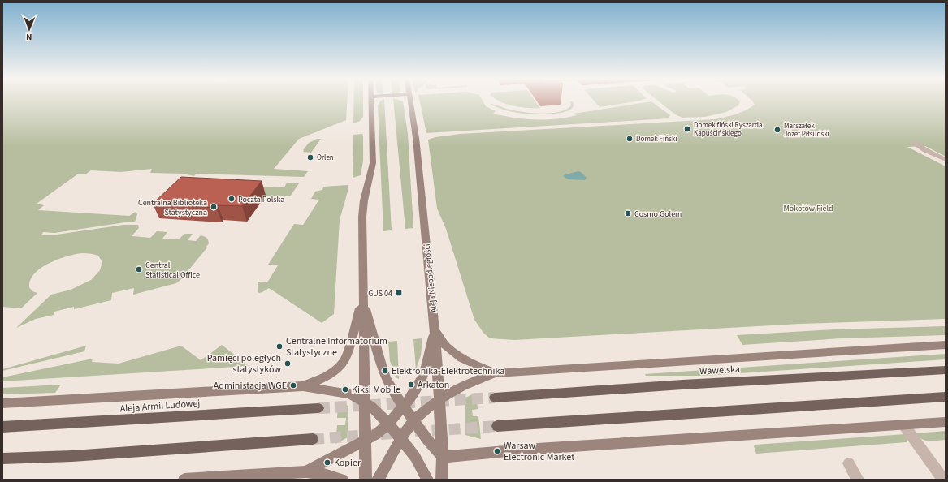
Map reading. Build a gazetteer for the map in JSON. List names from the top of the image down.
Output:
{
  "streets": {
    "main road": ["Aleja Niepodległości", "Wawelska", "Aleja Armii Ludowej"]
  },
  "parks": ["Mokotów Field"],
  "places": {
    "other": [
      "Domek fiński Ryszarda Kapuścińskiego",
      "Marszałek Józef Piłsudski",
      "Domek Fiński",
      "Orlen",
      "Poczta Polska",
      "Centralna Biblioteka Statystyczna",
      "Cosmo Golem",
      "Central Statistical Office",
      "Centralne Informatorium Statystyczne",
      "Pamięci poległych statystyków",
      "Elektronika-Elektrotechnika",
      "Arkaton",
      "Administacja WGE",
      "Kiksi Mobile",
      "Warsaw Electronic Market",
      "Kopier"
    ],
    "transit": ["GUS 04"]
  },
  "north": "bottom"
}
